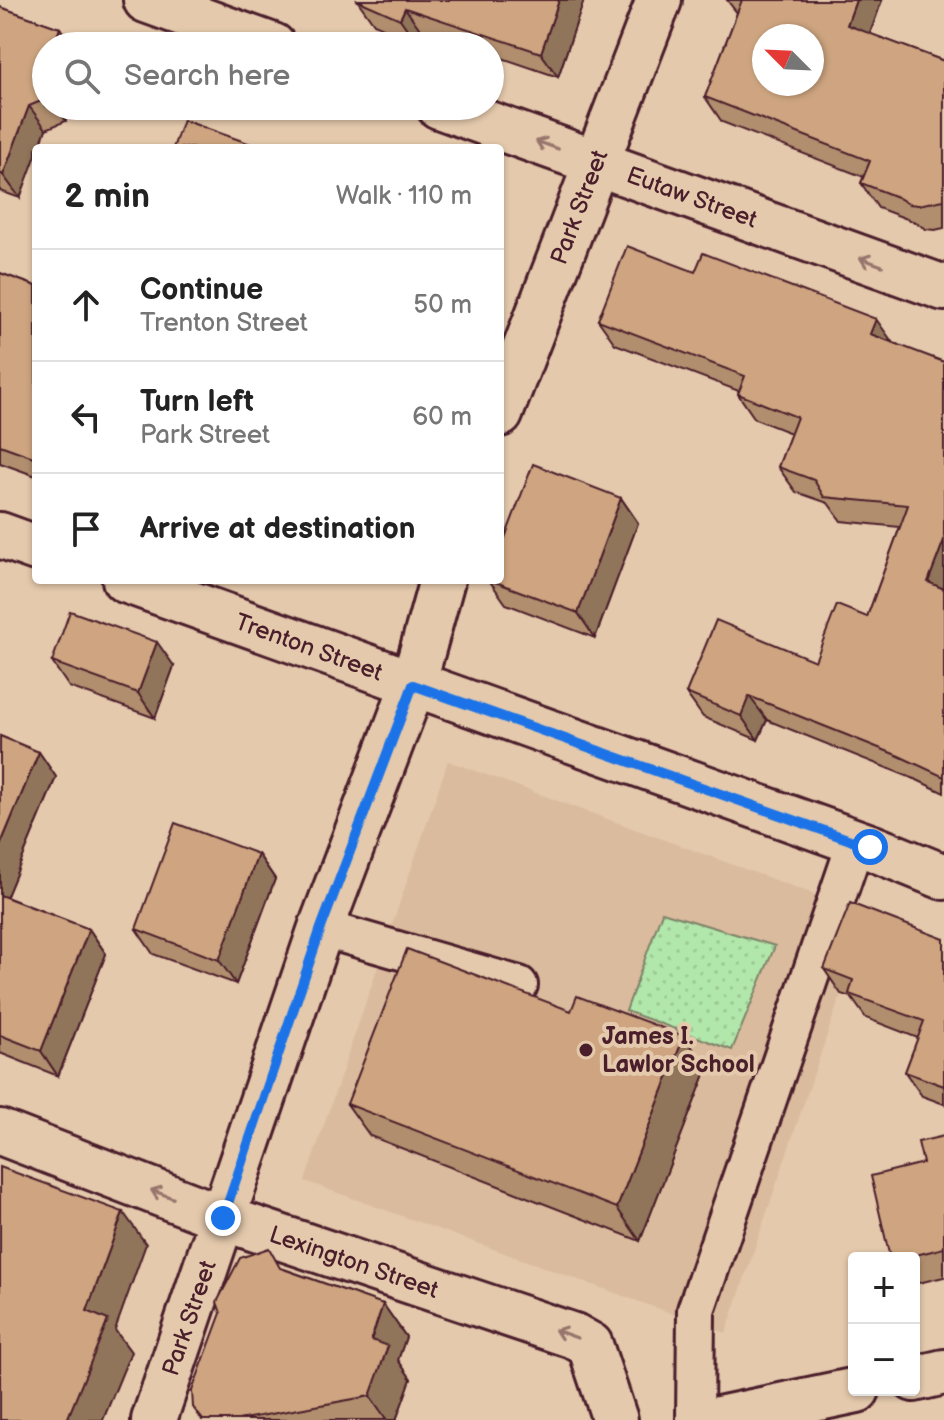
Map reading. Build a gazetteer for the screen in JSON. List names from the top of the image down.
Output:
{
  "streets": {
    "street": [
      "Eutaw Street",
      "Park Street",
      "Trenton Street",
      "Lexington Street"
    ]
  },
  "crossings": [
    ["Eutaw Street", "Park Street"],
    ["Park Street", "Trenton Street"],
    ["Park Street", "Lexington Street"]
  ],
  "one_way": ["Eutaw Street", "Lexington Street"],
  "places": ["James I. Lawlor School"],
  "north": "top left",
  "page": {
    "search": "Search here",
    "heading": ["2 min", "Walk · 110 m"],
    "list": [
      ["Continue", "Trenton Street", "50 m"],
      ["Turn left", "Park Street", "60 m"],
      "Arrive at destination"
    ],
    "map_buttons": ["+", "−"]
  }
}
